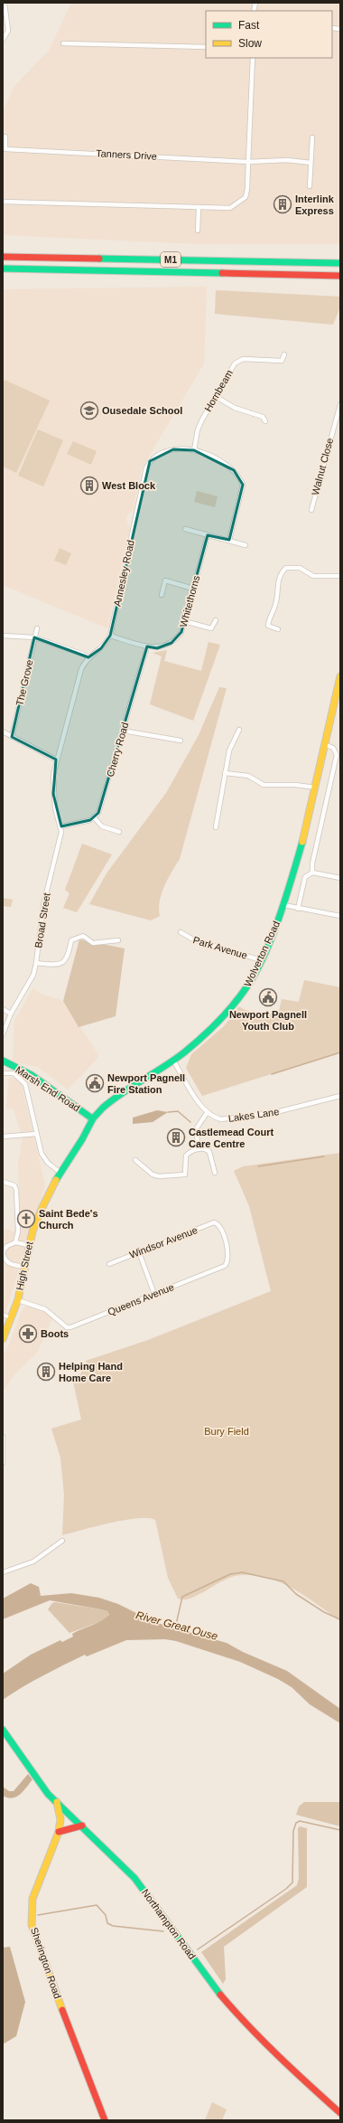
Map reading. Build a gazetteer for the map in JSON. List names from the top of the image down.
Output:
{
  "streets": {
    "main road": [
      "M1",
      "Wolverton Road",
      "Marsh End Road",
      "High Street",
      "Northampton Road",
      "Sherington Road"
    ],
    "street": [
      "Tanners Drive",
      "Hornbeam",
      "Walnut Close",
      "Annesley Road",
      "Whitethorns",
      "The Grove",
      "Cherry Road",
      "Broad Street",
      "Park Avenue",
      "Lakes Lane",
      "Windsor Avenue",
      "Queens Avenue"
    ]
  },
  "crossings": [
    ["Hornbeam", "Annesley Road"],
    ["Annesley Road", "Whitethorns"],
    ["Annesley Road", "Broad Street"],
    ["Whitethorns", "Cherry Road"],
    ["Park Avenue", "Wolverton Road"],
    ["Wolverton Road", "Marsh End Road"],
    ["Wolverton Road", "High Street"],
    ["Marsh End Road", "High Street"],
    ["Windsor Avenue", "Queens Avenue"],
    ["High Street", "Queens Avenue"],
    ["Northampton Road", "Sherington Road"]
  ],
  "water": ["River Great Ouse"],
  "parks": ["Bury Field"],
  "places": {
    "building": [
      "Interlink Express",
      "West Block",
      "Castlemead Court Care Centre",
      "Helping Hand Home Care"
    ],
    "school or university": ["Ousedale School"],
    "public building": ["Newport Pagnell Youth Club", "Newport Pagnell Fire Station"],
    "church": ["Saint Bede's Church"],
    "pharmacy": ["Boots"]
  },
  "legend": ["Fast", "Slow"]
}
